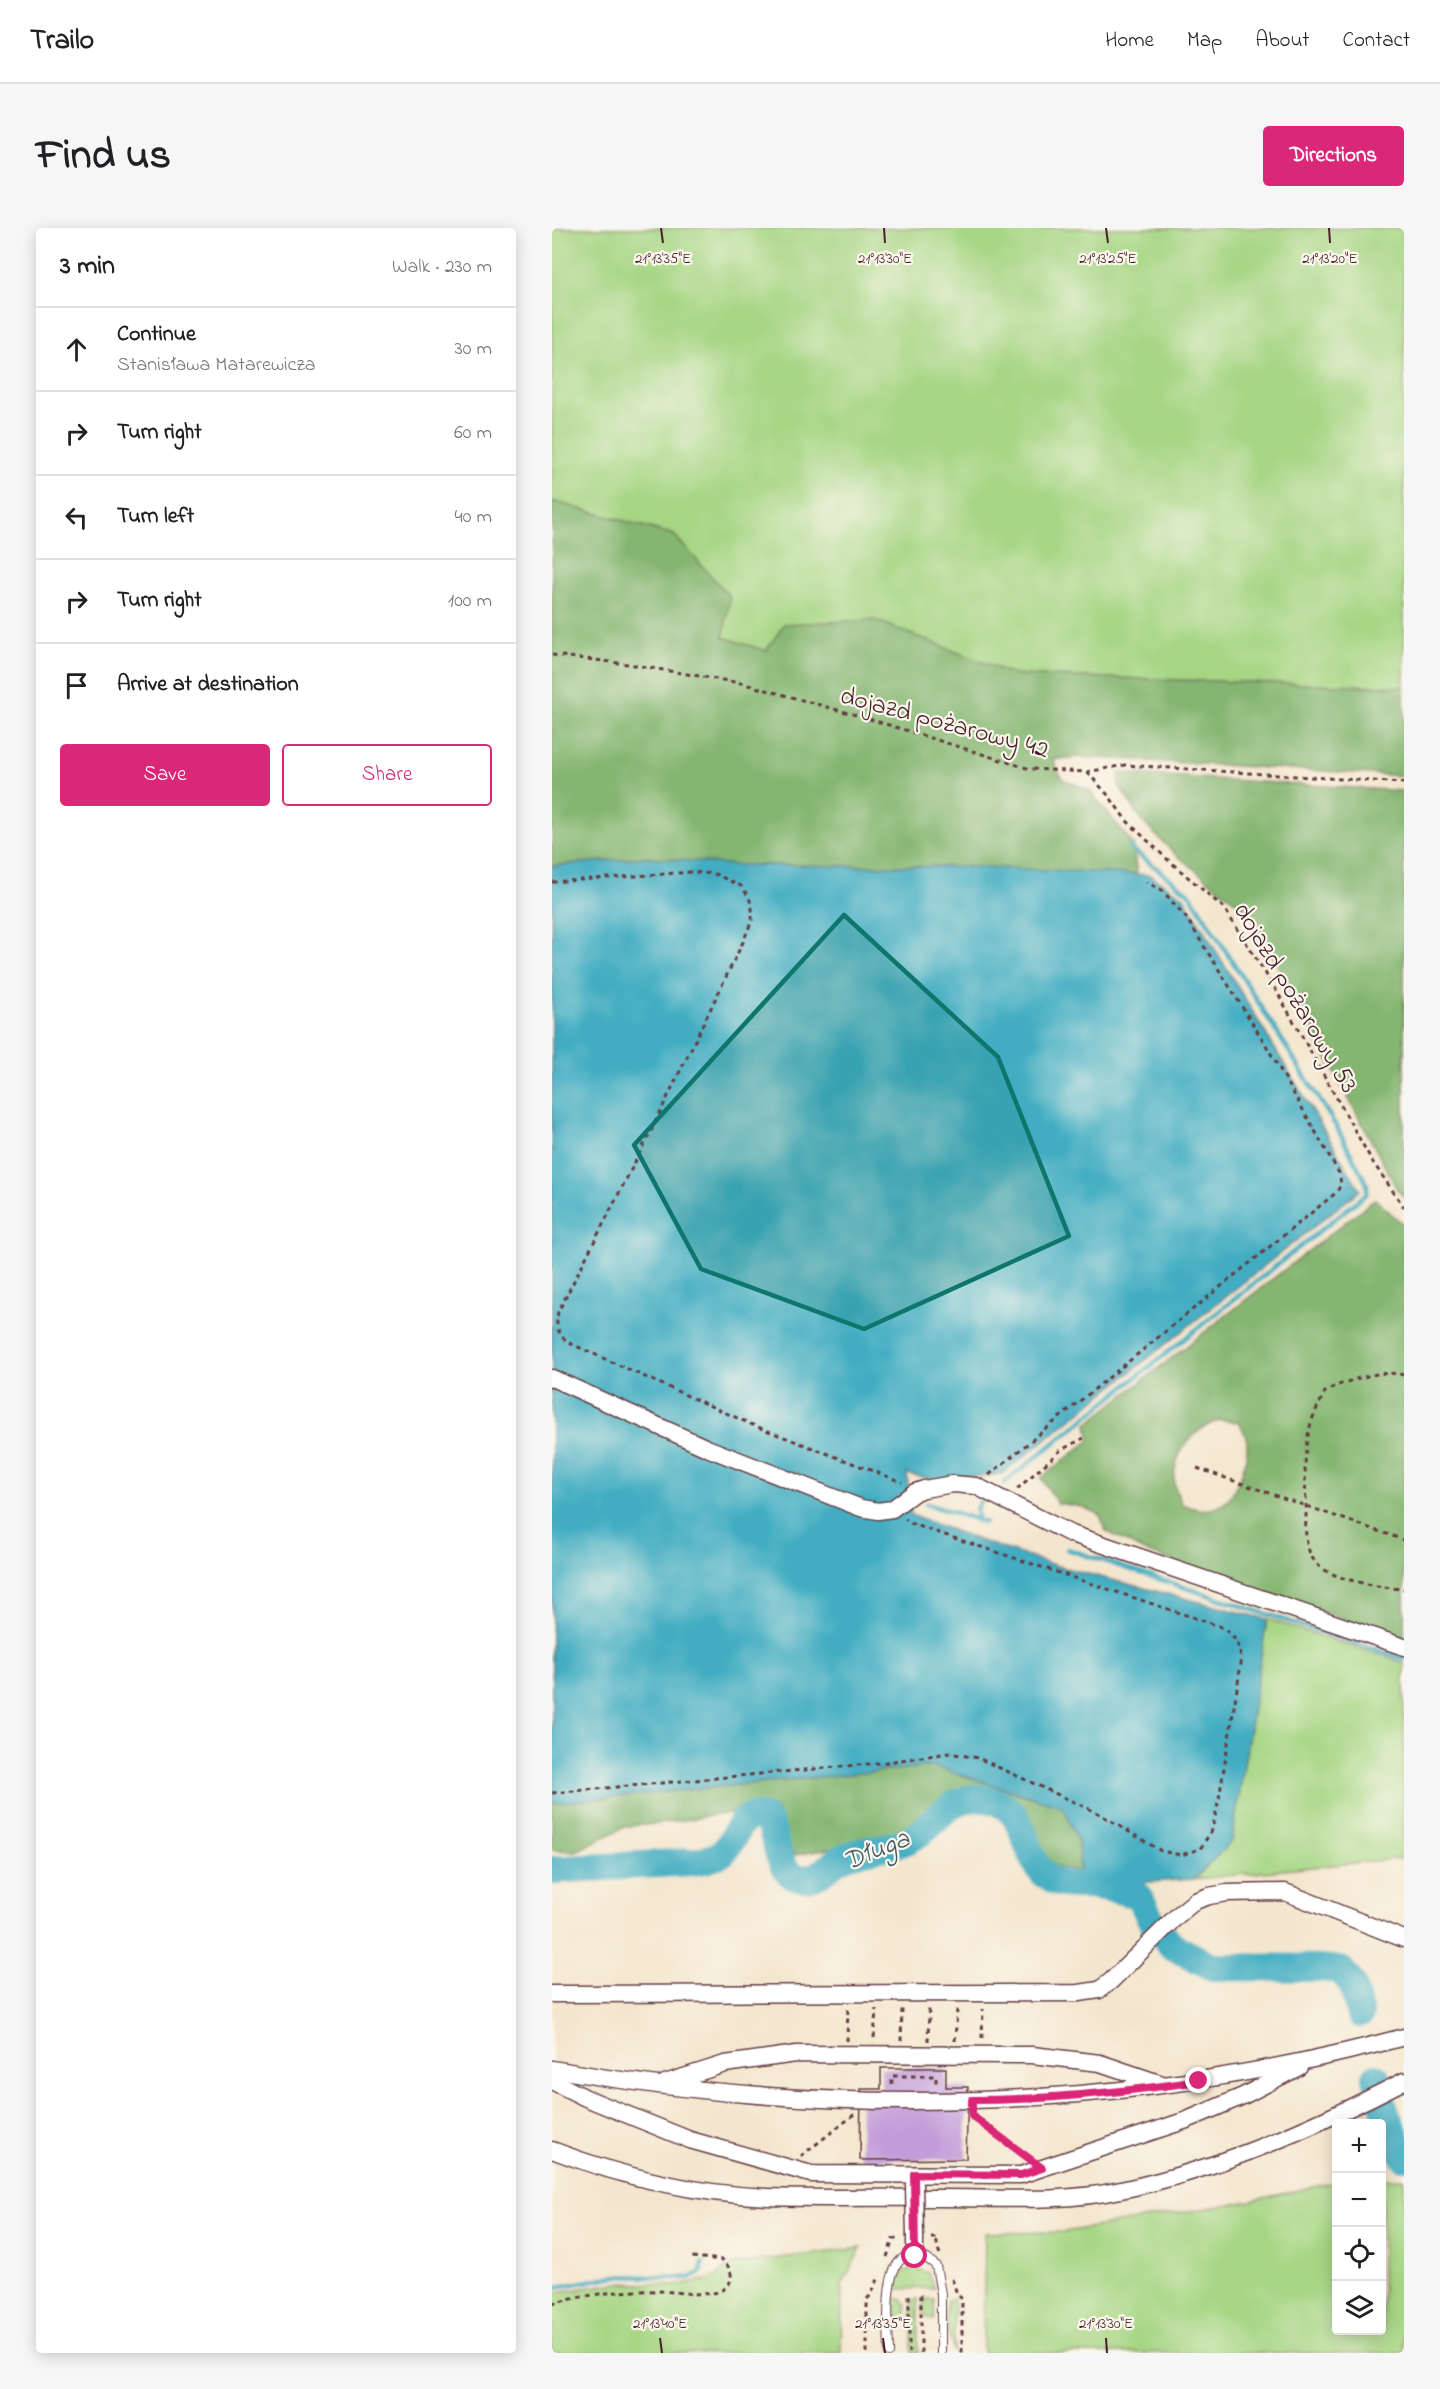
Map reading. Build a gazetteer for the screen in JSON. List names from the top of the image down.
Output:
{
  "streets": {
    "path": ["dojazd pożarowy 42", "dojazd pożarowy 53"]
  },
  "crossings": [
    ["dojazd pożarowy 42", "dojazd pożarowy 53"]
  ],
  "water": ["Długa"],
  "page": {
    "header": "Trailo",
    "nav": [
      "Home",
      "Map",
      "About",
      "Contact"
    ],
    "title": "Find us",
    "buttons": [
      "Directions",
      ["Save", "Share"]
    ],
    "heading": ["3 min", "Walk · 230 m"],
    "list": [
      ["Continue", "Stanisława Matarewicza", "30 m"],
      ["Turn right", "60 m"],
      ["Turn left", "40 m"],
      ["Turn right", "100 m"],
      "Arrive at destination"
    ],
    "map_buttons": ["+", "−"]
  },
  "coordinates": [
    "21°13'35\"E",
    "21°13'30\"E",
    "21°13'25\"E",
    "21°13'20\"E",
    "21°13'40\"E"
  ]
}
